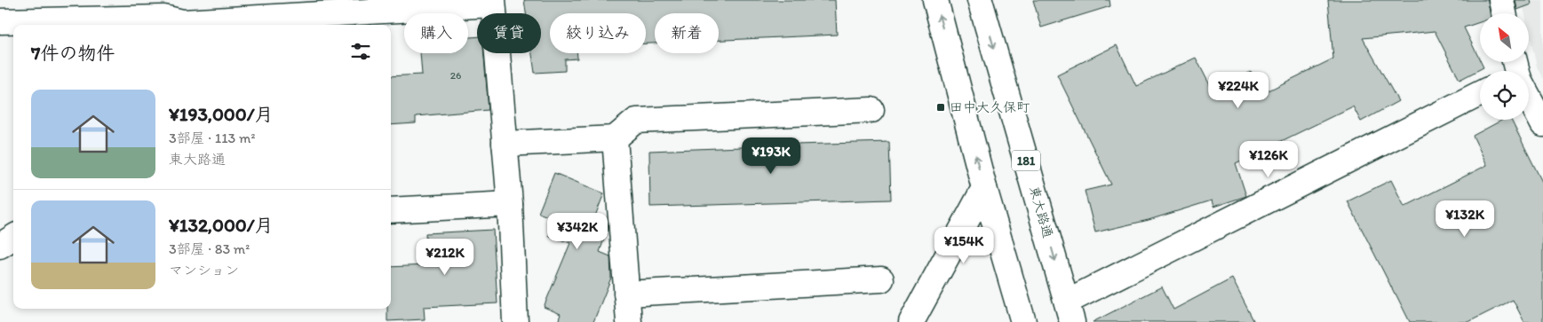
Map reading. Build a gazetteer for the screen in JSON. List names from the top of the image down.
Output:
{
  "streets": {
    "street": ["181", "東大路通"]
  },
  "places": {
    "transit": ["田中大久保町"]
  },
  "house_numbers": ["26"],
  "north": "top left",
  "page": {
    "chip": [
      "購入",
      "賃貸",
      "絞り込み",
      "新着"
    ],
    "heading": "7件の物件",
    "price": [
      "¥224K",
      "¥193K",
      "¥126K",
      "¥132K",
      "¥342K",
      "¥154K",
      "¥212K"
    ],
    "list": [
      {
        "name": "¥193,000/月",
        "note": "3部屋 · 113 m² · 東大路通"
      },
      {
        "name": "¥132,000/月",
        "note": "3部屋 · 83 m² · マンション"
      }
    ]
  }
}
